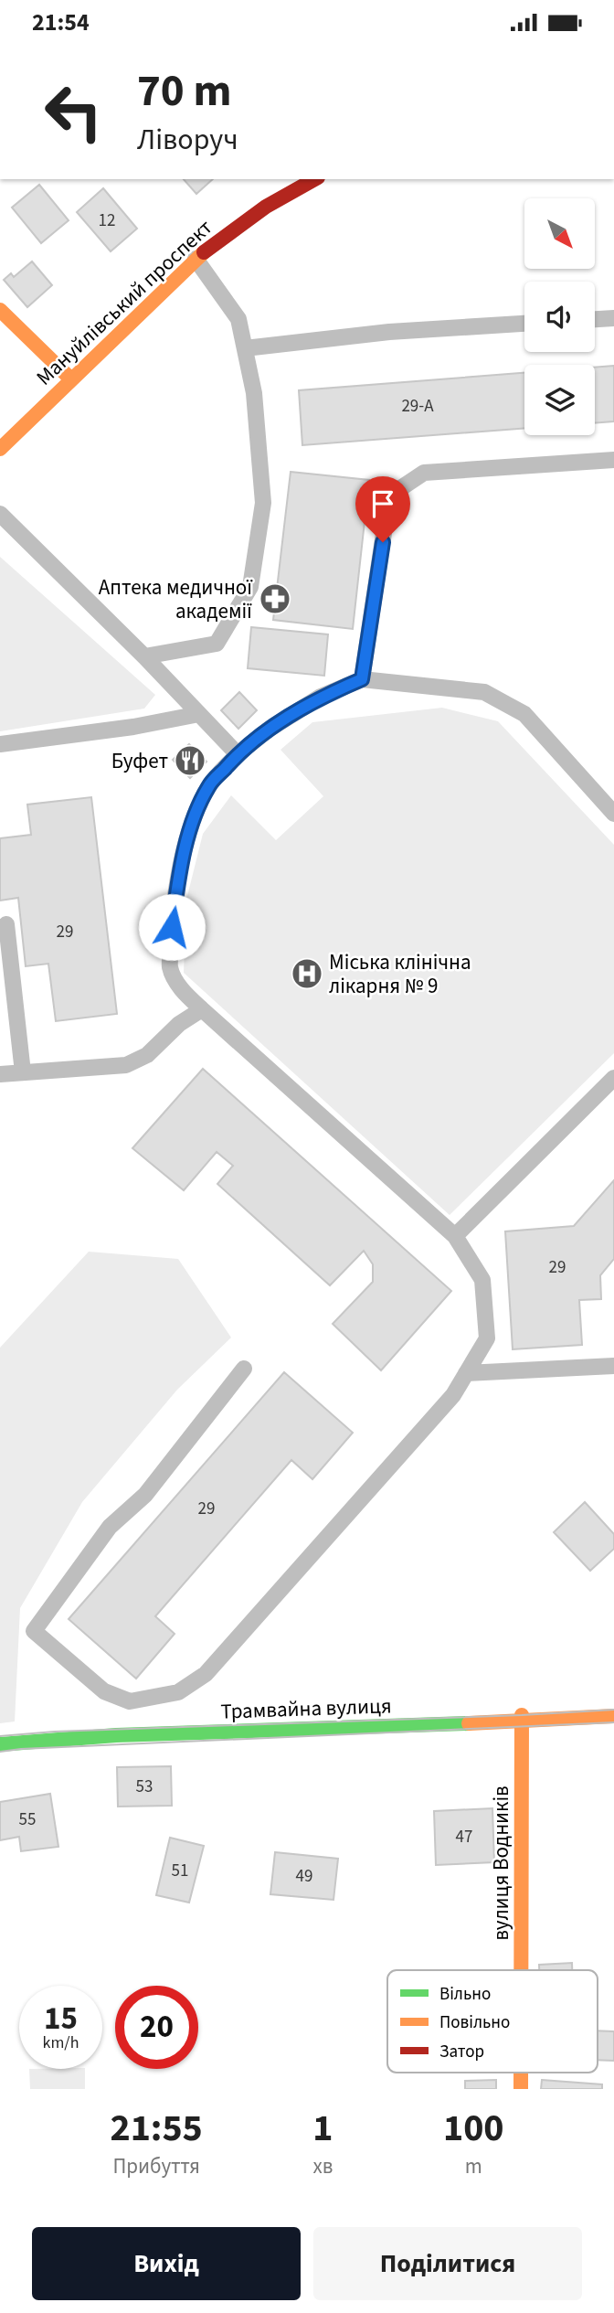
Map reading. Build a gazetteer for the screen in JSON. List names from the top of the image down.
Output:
{
  "streets": {
    "street": ["Мануйлівський проспект", "Трамвайна вулиця", "вулиця Водників"]
  },
  "crossings": [
    ["Трамвайна вулиця", "вулиця Водників"]
  ],
  "places": {
    "pharmacy": ["Аптека медичної академії"],
    "restaurant": ["Буфет"],
    "hospital": ["Міська клінічна лікарня № 9"]
  },
  "house_numbers": [
    "12",
    "29-А",
    "29",
    "29",
    "29",
    "53",
    "55",
    "47",
    "51",
    "49"
  ],
  "legend": ["Вільно", "Повільно", "Затор"],
  "north": "bottom right",
  "page": {
    "status": "21:54",
    "turn": ["70 m", "Ліворуч"],
    "speed": "15 km/h",
    "limit": "20",
    "eta": [
      "21:55",
      "Прибуття",
      "1",
      "хв",
      "100",
      "m"
    ],
    "buttons": ["Вихід", "Поділитися"]
  }
}
